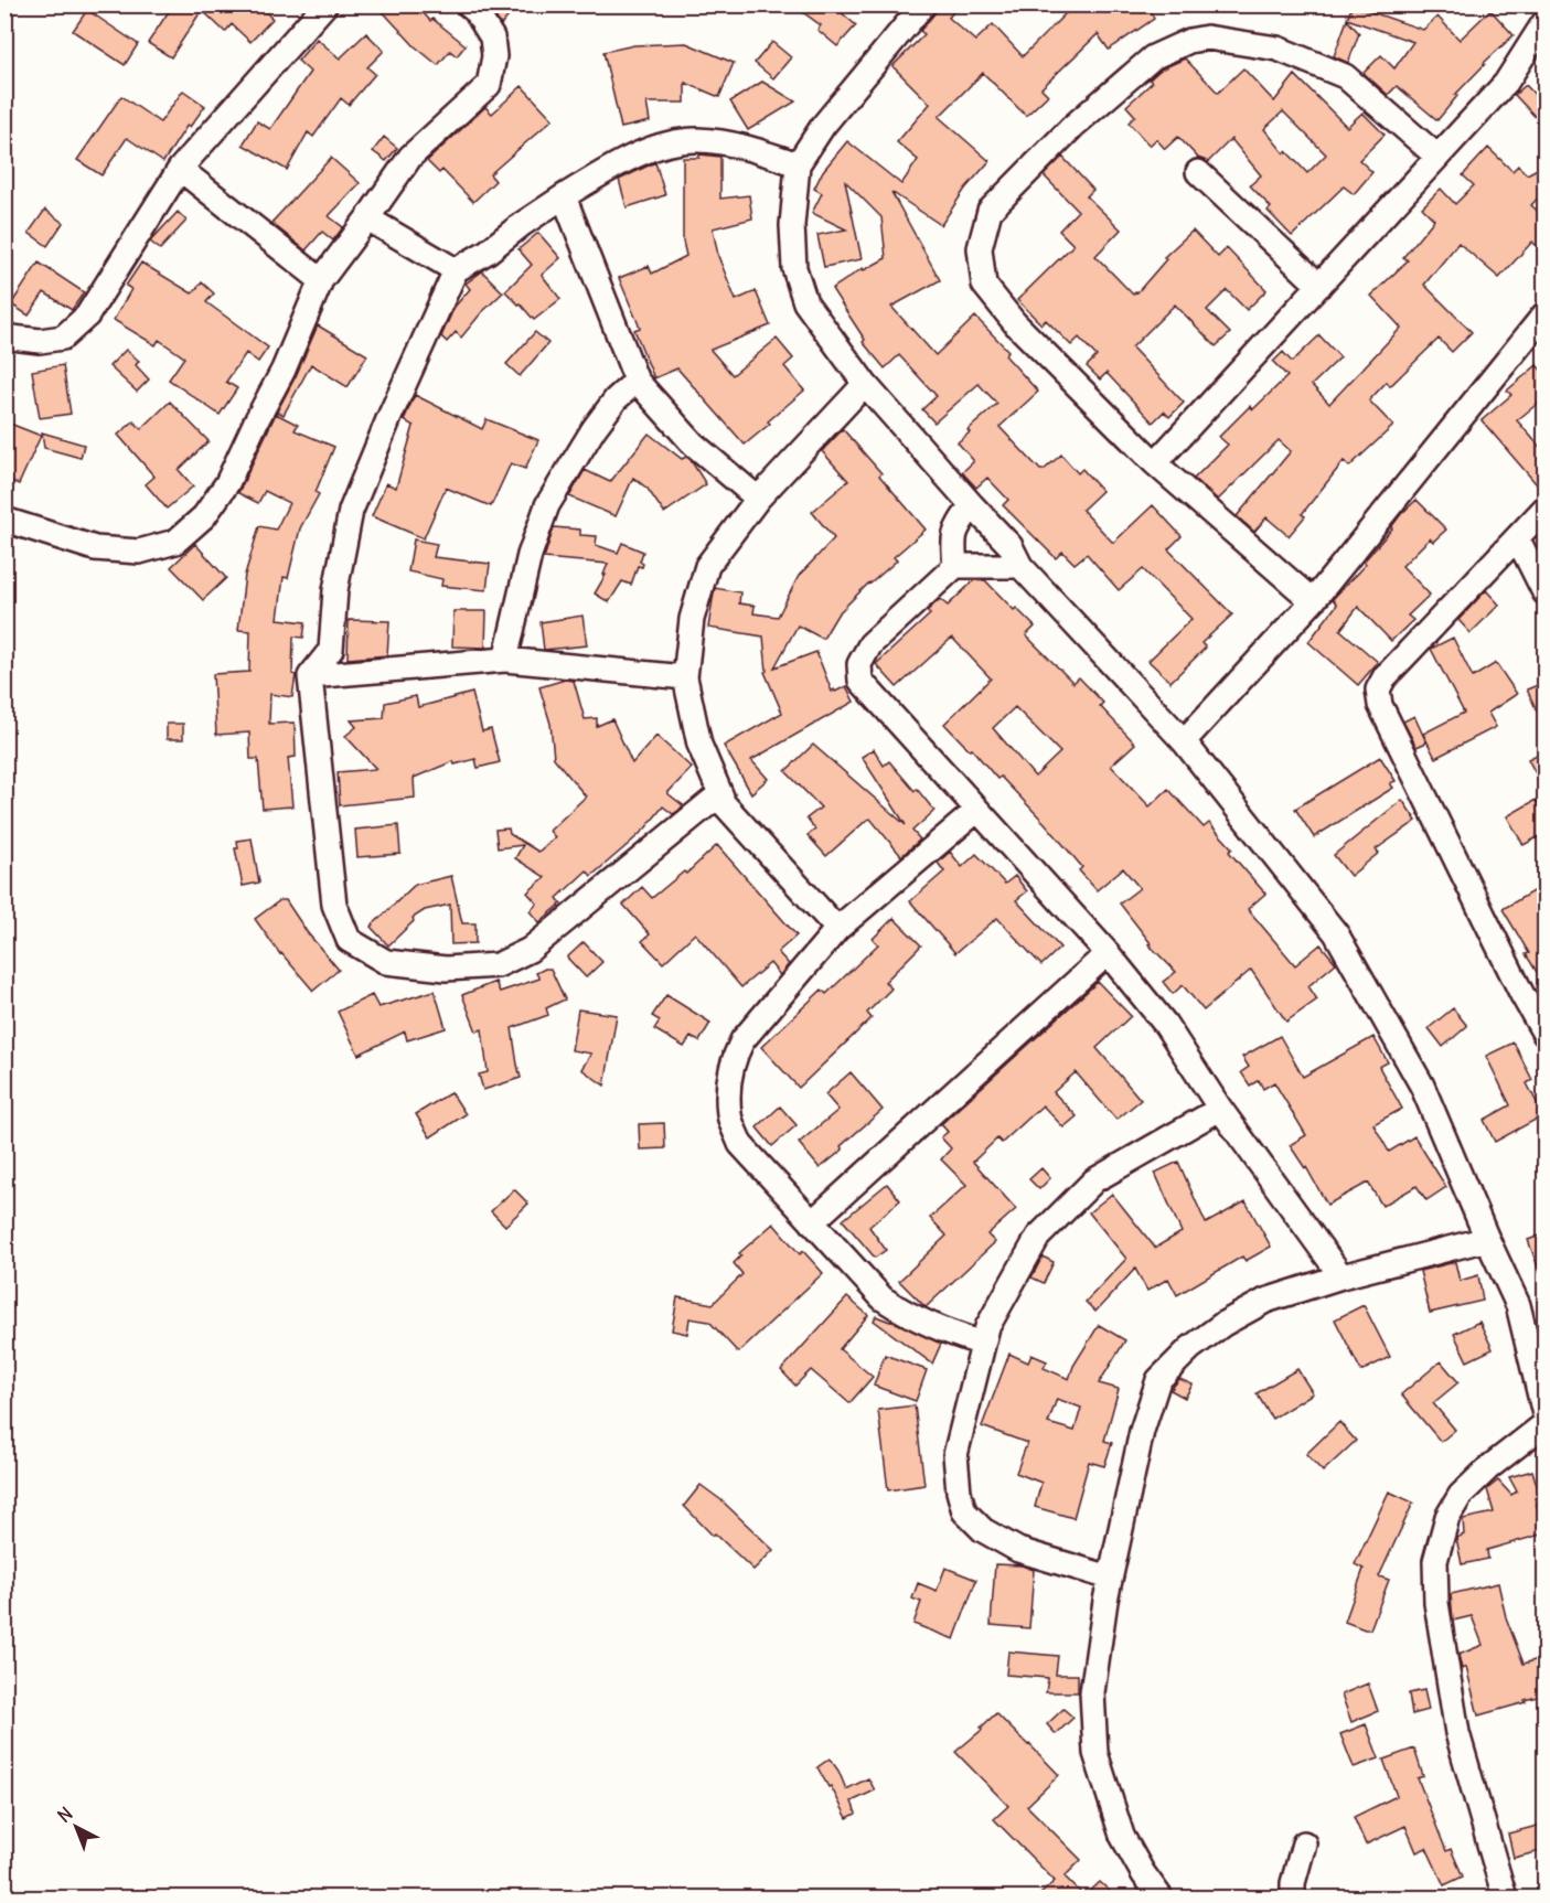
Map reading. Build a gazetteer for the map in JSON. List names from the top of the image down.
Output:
{
  "north": "top left"
}
